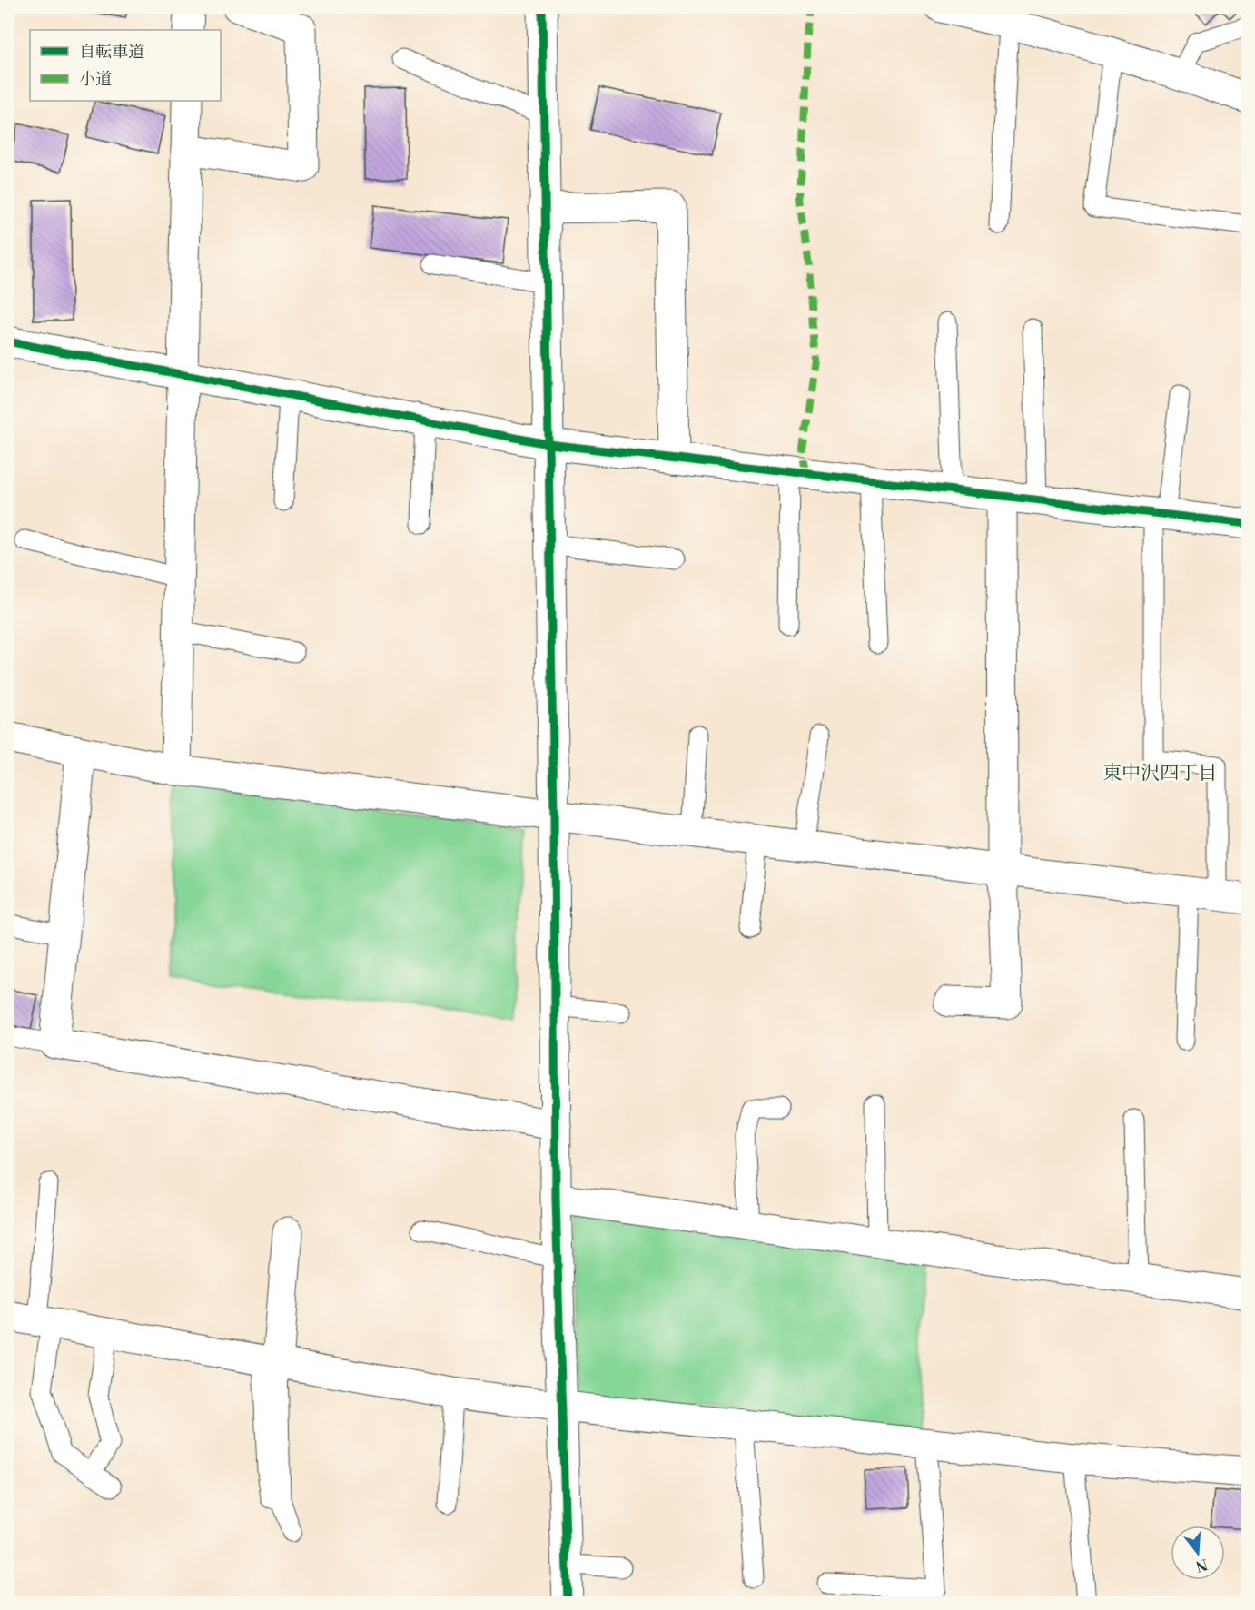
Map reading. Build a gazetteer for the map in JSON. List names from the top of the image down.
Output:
{
  "districts": ["東中沢四丁目"],
  "legend": ["自転車道", "小道"],
  "north": "bottom"
}
